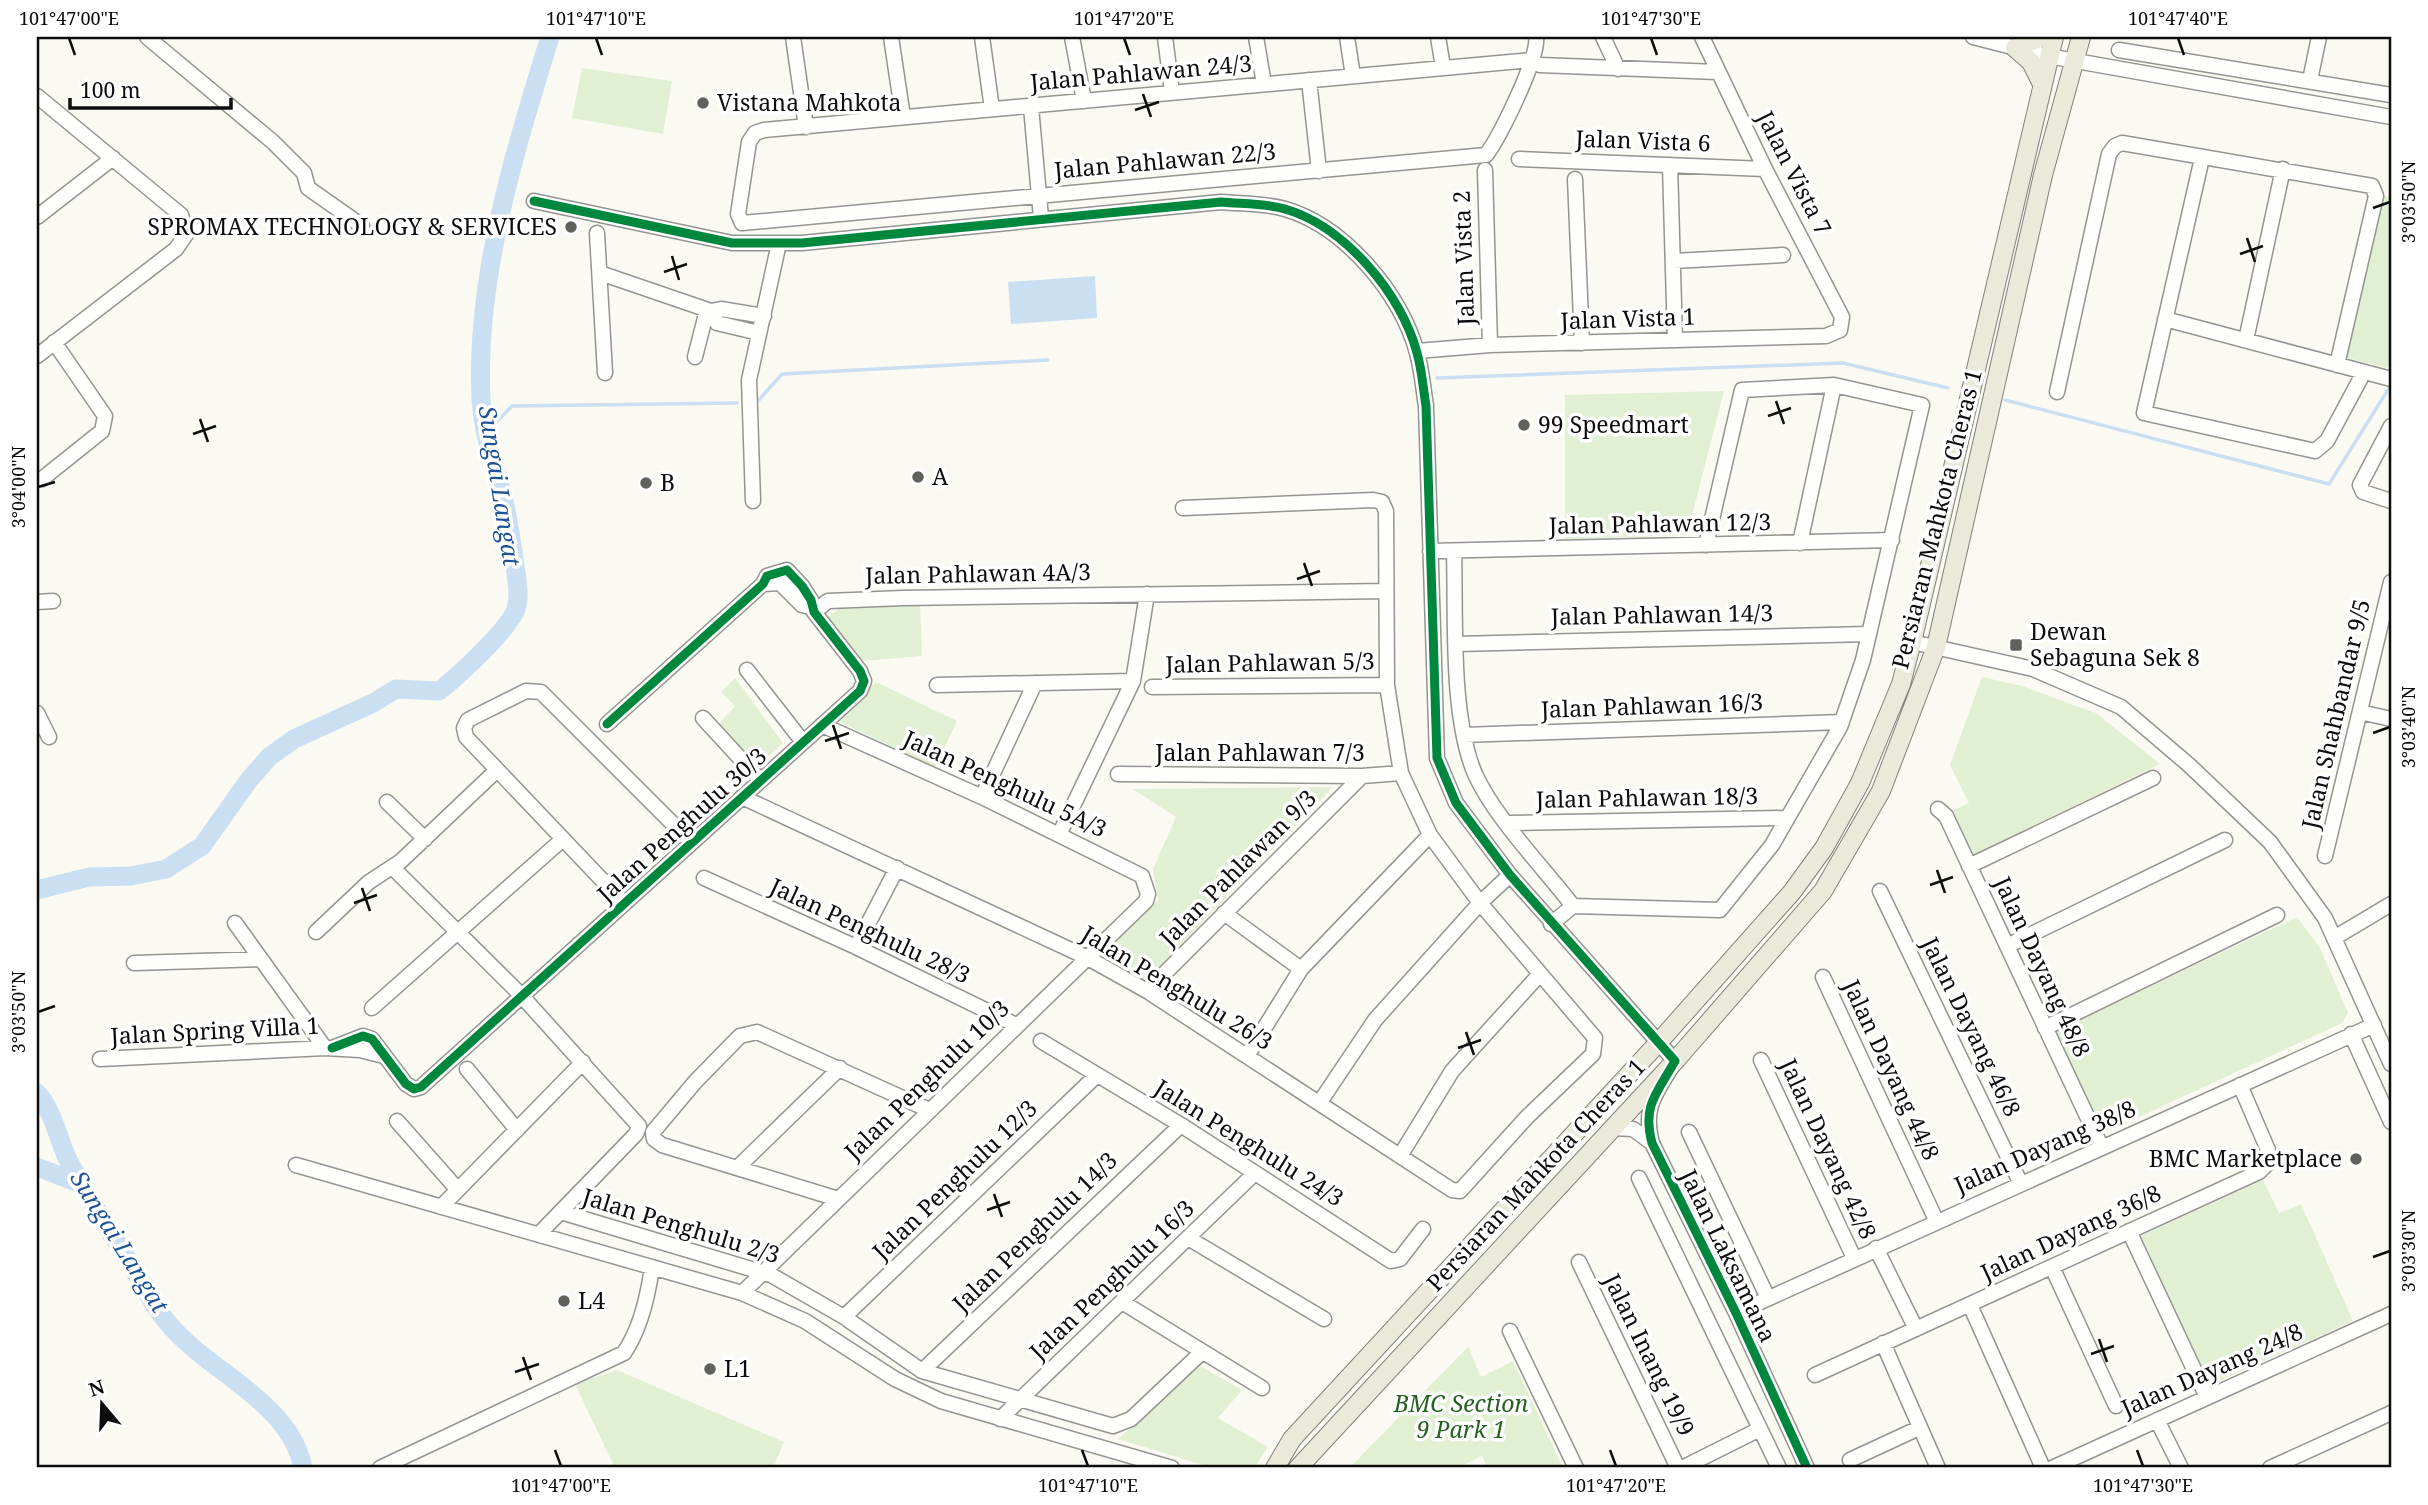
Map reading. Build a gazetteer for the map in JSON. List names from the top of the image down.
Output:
{
  "streets": {
    "main road": ["Persiaran Mahkota Cheras 1"],
    "street": [
      "Jalan Pahlawan 24/3",
      "Jalan Vista 6",
      "Jalan Pahlawan 22/3",
      "Jalan Vista 7",
      "Jalan Vista 2",
      "Jalan Vista 1",
      "Jalan Pahlawan 12/3",
      "Jalan Pahlawan 4A/3",
      "Jalan Pahlawan 14/3",
      "Jalan Pahlawan 5/3",
      "Jalan Pahlawan 16/3",
      "Jalan Shahbandar 9/5",
      "Jalan Pahlawan 7/3",
      "Jalan Penghulu 5A/3",
      "Jalan Pahlawan 18/3",
      "Jalan Penghulu 30/3",
      "Jalan Pahlawan 9/3",
      "Jalan Penghulu 28/3",
      "Jalan Dayang 48/8",
      "Jalan Penghulu 26/3",
      "Jalan Dayang 46/8",
      "Jalan Spring Villa 1",
      "Jalan Dayang 44/8",
      "Jalan Penghulu 10/3",
      "Jalan Penghulu 24/3",
      "Jalan Dayang 38/8",
      "Jalan Dayang 42/8",
      "Jalan Penghulu 12/3",
      "Jalan Penghulu 2/3",
      "Jalan Penghulu 14/3",
      "Jalan Dayang 36/8",
      "Jalan Laksamana",
      "Jalan Penghulu 16/3",
      "Jalan Inang 19/9",
      "Jalan Dayang 24/8"
    ]
  },
  "crossings": [
    ["Jalan Pahlawan 24/3", "Jalan Pahlawan 22/3"],
    ["Jalan Pahlawan 24/3", "Jalan Vista 7"],
    ["Jalan Vista 6", "Jalan Vista 7"],
    ["Jalan Vista 7", "Jalan Vista 1"],
    ["Jalan Vista 2", "Jalan Vista 1"],
    ["Persiaran Mahkota Cheras 1", "Jalan Laksamana"],
    ["Jalan Pahlawan 4A/3", "Jalan Penghulu 30/3"],
    ["Jalan Pahlawan 7/3", "Jalan Pahlawan 9/3"],
    ["Jalan Penghulu 5A/3", "Jalan Penghulu 30/3"],
    ["Jalan Penghulu 5A/3", "Jalan Penghulu 10/3"],
    ["Jalan Penghulu 30/3", "Jalan Penghulu 26/3"],
    ["Jalan Penghulu 30/3", "Jalan Spring Villa 1"],
    ["Jalan Pahlawan 9/3", "Jalan Penghulu 26/3"],
    ["Jalan Penghulu 28/3", "Jalan Penghulu 10/3"],
    ["Jalan Dayang 48/8", "Jalan Dayang 38/8"],
    ["Jalan Penghulu 26/3", "Jalan Penghulu 10/3"],
    ["Jalan Dayang 46/8", "Jalan Dayang 38/8"],
    ["Jalan Dayang 44/8", "Jalan Dayang 38/8"],
    ["Jalan Penghulu 10/3", "Jalan Penghulu 2/3"],
    ["Jalan Penghulu 24/3", "Jalan Penghulu 12/3"],
    ["Jalan Penghulu 24/3", "Jalan Penghulu 14/3"],
    ["Jalan Penghulu 24/3", "Jalan Penghulu 16/3"],
    ["Jalan Dayang 38/8", "Jalan Dayang 42/8"],
    ["Jalan Dayang 38/8", "Jalan Dayang 36/8"],
    ["Jalan Dayang 38/8", "Jalan Laksamana"],
    ["Jalan Penghulu 12/3", "Jalan Penghulu 2/3"],
    ["Jalan Penghulu 2/3", "Jalan Penghulu 14/3"],
    ["Jalan Penghulu 2/3", "Jalan Penghulu 16/3"]
  ],
  "water": ["Sungai Langat"],
  "parks": ["BMC Section 9 Park 1"],
  "places": {
    "other": [
      "Vistana Mahkota",
      "SPROMAX TECHNOLOGY & SERVICES",
      "99 Speedmart",
      "A",
      "B",
      "BMC Marketplace",
      "L4",
      "L1"
    ],
    "transit": ["Dewan Sebaguna Sek 8"]
  },
  "scale_bar": "100 m",
  "north": "top",
  "coordinates": [
    "101°47'00\"E",
    "101°47'10\"E",
    "101°47'20\"E",
    "101°47'30\"E",
    "101°47'40\"E",
    "3°03'50\"N",
    "3°04'00\"N",
    "3°03'40\"N",
    "3°03'30\"N"
  ]
}
